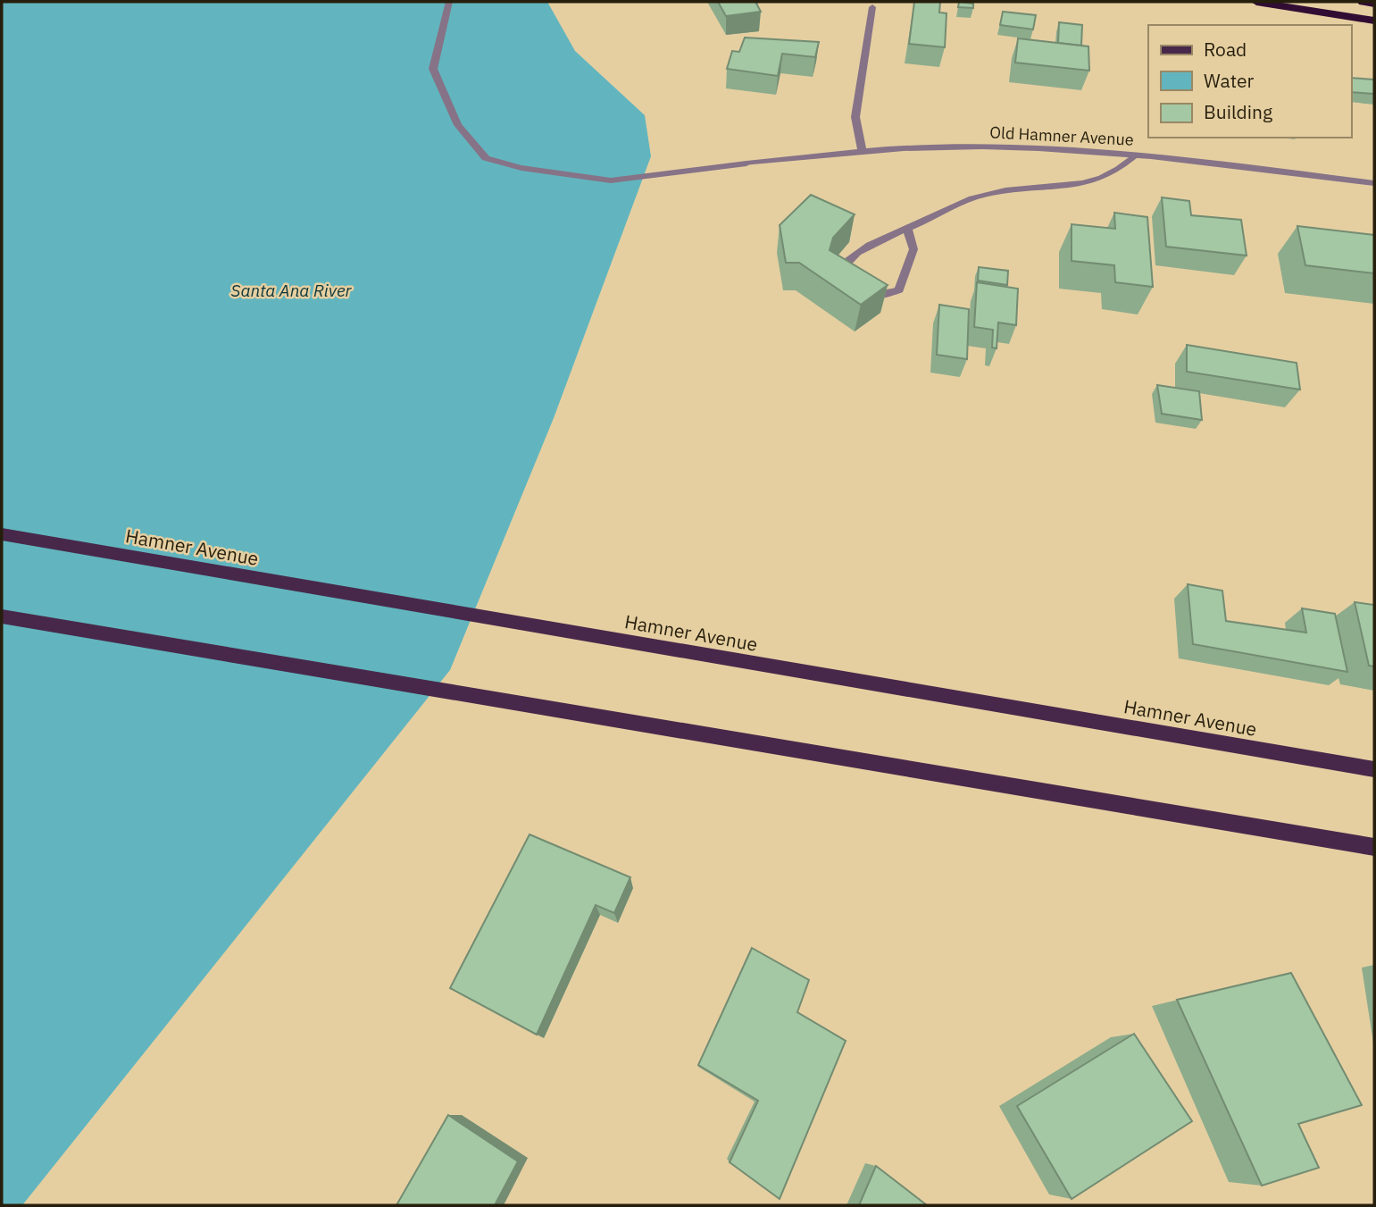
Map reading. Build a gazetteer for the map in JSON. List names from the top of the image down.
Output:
{
  "streets": {
    "main road": ["Hamner Avenue"],
    "street": ["Old Hamner Avenue"]
  },
  "water": ["Santa Ana River"],
  "legend": ["Road", "Water", "Building"]
}
